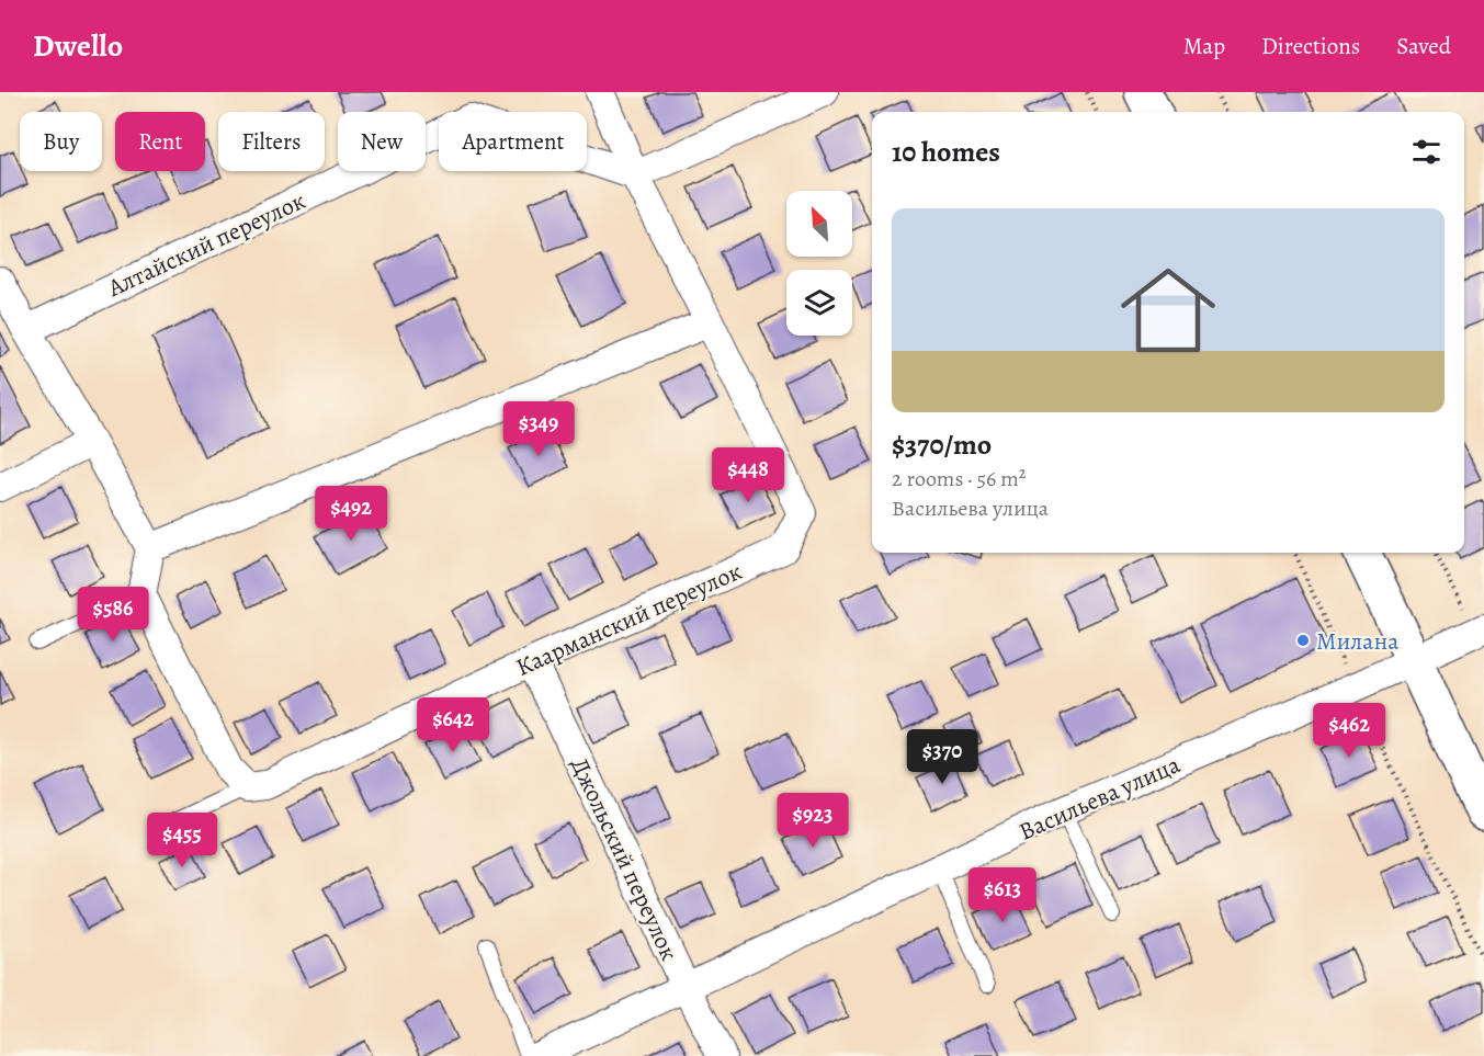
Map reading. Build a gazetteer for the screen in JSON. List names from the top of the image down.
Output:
{
  "streets": {
    "street": [
      "Алтайский переулок",
      "Каарманский переулок",
      "Васильева улица",
      "Джольский переулок"
    ]
  },
  "crossings": [
    ["Алтайский переулок", "Каарманский переулок"],
    ["Каарманский переулок", "Джольский переулок"],
    ["Васильева улица", "Джольский переулок"]
  ],
  "places": ["Милана"],
  "north": "top left",
  "page": {
    "header": "Dwello",
    "nav": ["Map", "Directions", "Saved"],
    "chip": [
      "Buy",
      "Rent",
      "Filters",
      "New",
      "Apartment"
    ],
    "heading": "10 homes",
    "list": [
      {
        "name": "$370/mo",
        "note": "2 rooms · 56 m² · Васильева улица"
      }
    ],
    "price": [
      "$349",
      "$448",
      "$492",
      "$586",
      "$642",
      "$462",
      "$370",
      "$923",
      "$455",
      "$613"
    ]
  }
}
